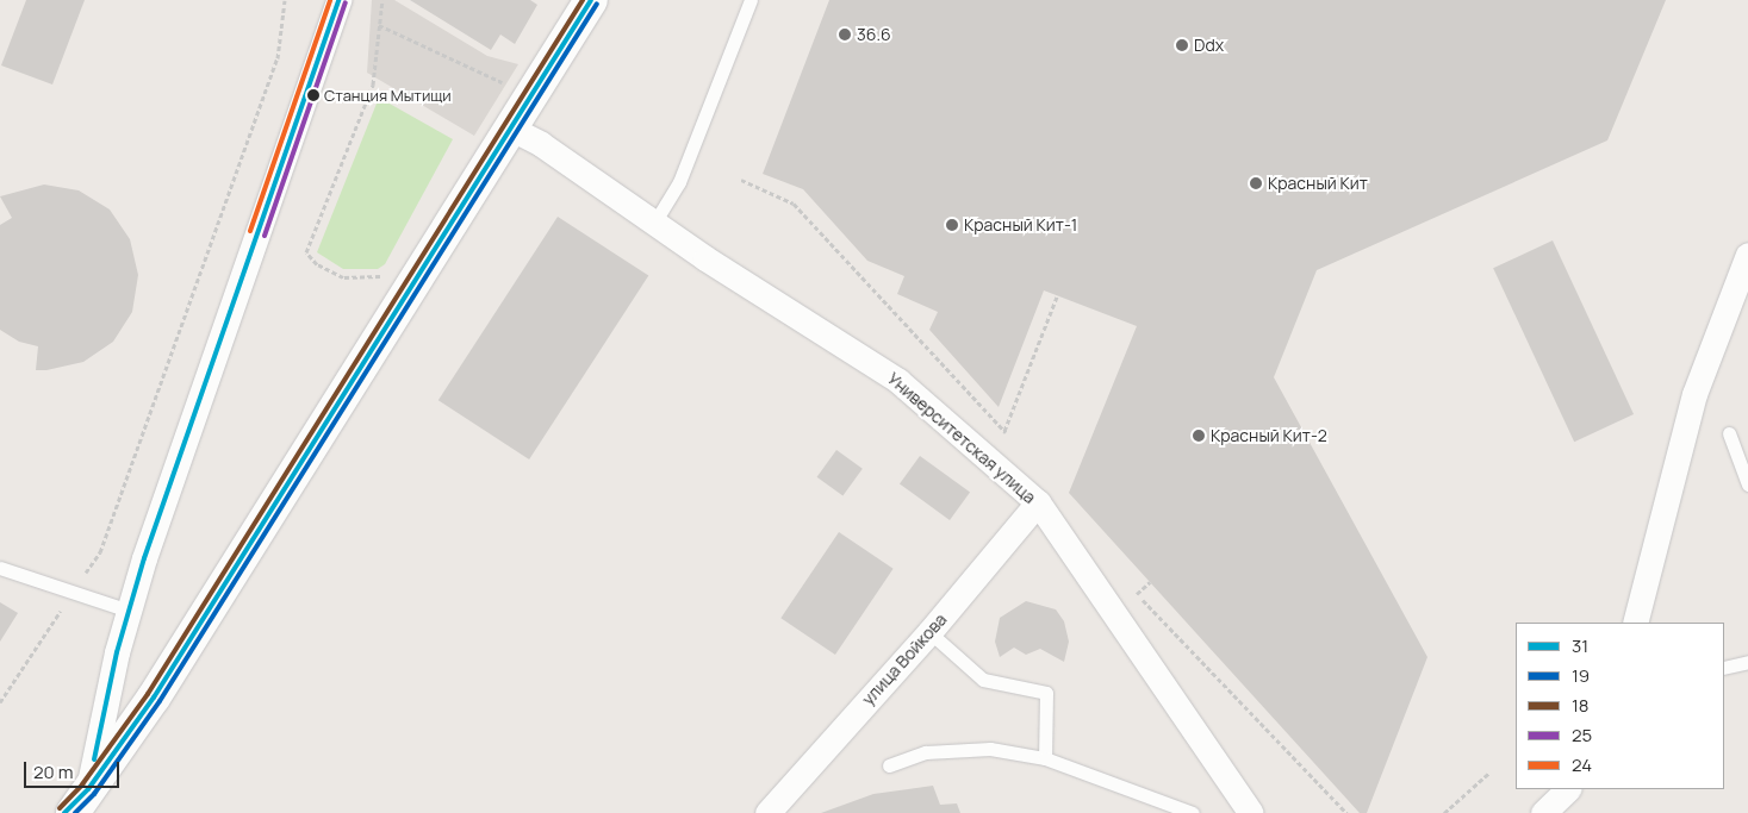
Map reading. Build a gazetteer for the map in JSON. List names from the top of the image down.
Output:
{
  "streets": {
    "street": ["Университетская улица", "улица Войкова"]
  },
  "crossings": [
    ["Университетская улица", "улица Войкова"]
  ],
  "places": [
    "36.6",
    "Ddx",
    "Станция Мытищи",
    "Красный Кит",
    "Красный Кит-1",
    "Красный Кит-2"
  ],
  "lines": [
    "transit line 31",
    "transit line 18",
    "transit line 24",
    "transit line 25",
    "transit line 19"
  ],
  "legend": [
    "31",
    "19",
    "18",
    "25",
    "24"
  ],
  "scale_bar": "20 m"
}
